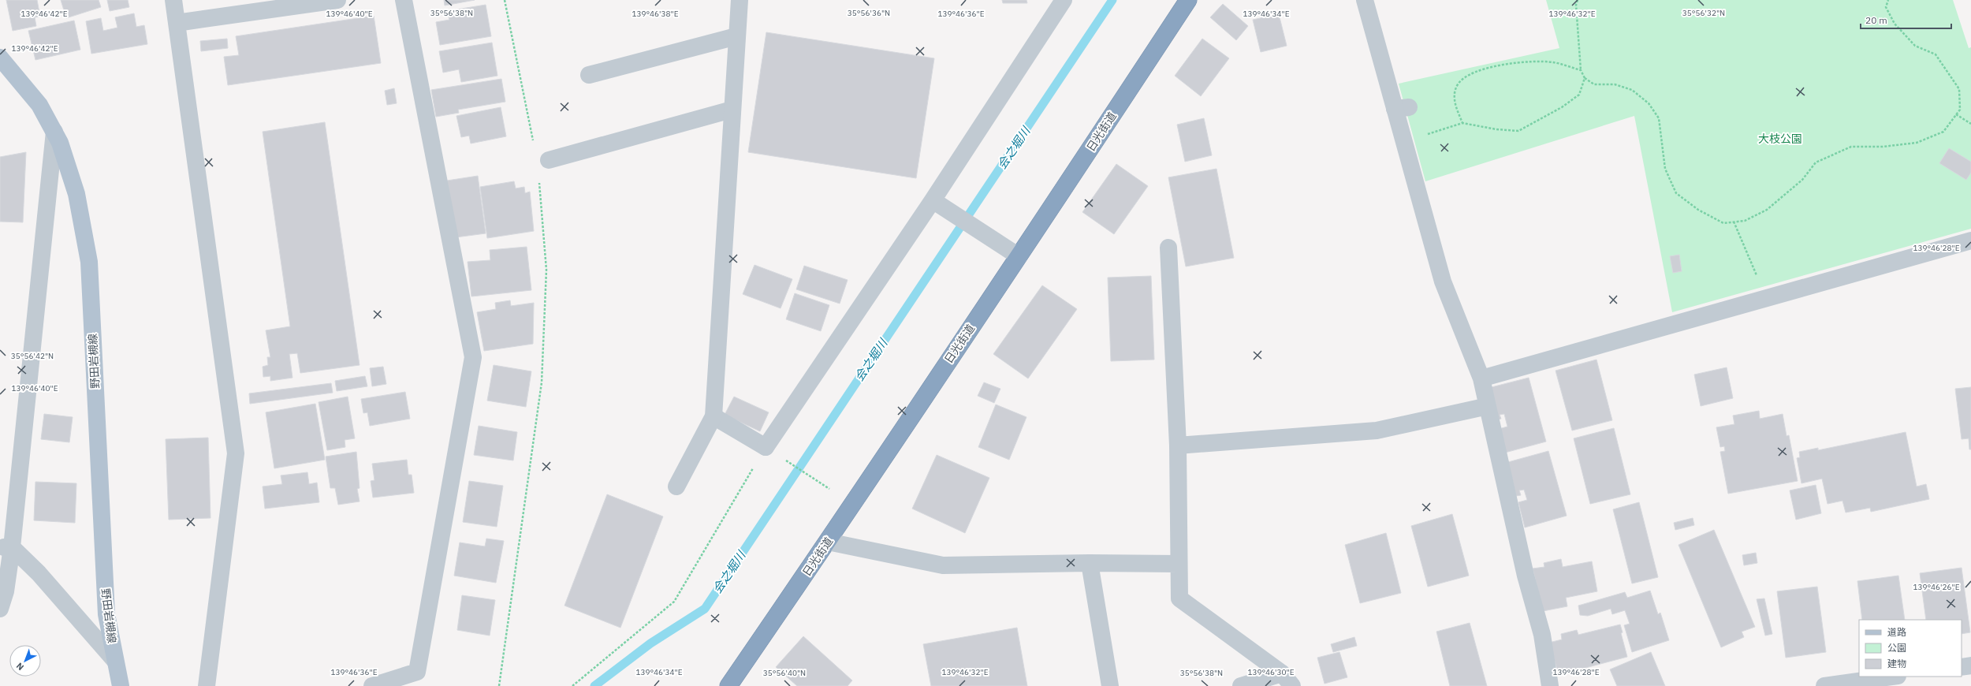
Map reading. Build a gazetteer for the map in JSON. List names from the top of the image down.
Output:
{
  "streets": {
    "highway": ["日光街道"],
    "main road": ["野田岩槻線"]
  },
  "water": ["会之堀川"],
  "parks": ["大枝公園"],
  "legend": ["道路", "公園", "建物"],
  "scale_bar": "20 m",
  "north": "bottom left",
  "coordinates": [
    "35°56'32\"N",
    "35°56'38\"N",
    "35°56'36\"N",
    "139°46'42\"E",
    "139°46'40\"E",
    "139°46'38\"E",
    "139°46'36\"E",
    "139°46'34\"E",
    "139°46'32\"E",
    "139°46'28\"E",
    "35°56'42\"N",
    "139°46'26\"E",
    "139°46'30\"E",
    "35°56'40\"N"
  ]
}
